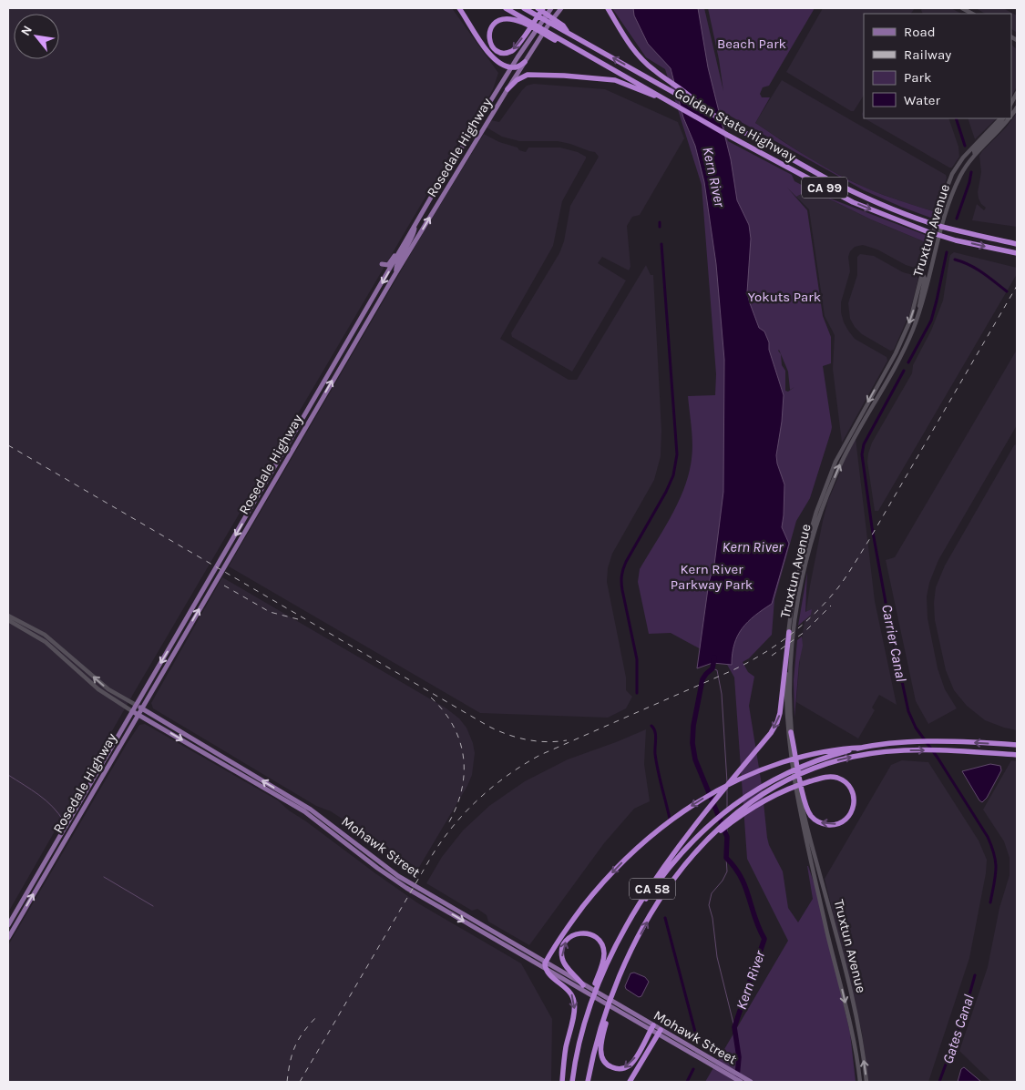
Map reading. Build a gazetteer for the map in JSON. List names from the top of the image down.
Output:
{
  "streets": {
    "highway": ["Golden State Highway", "CA 99", "CA 58"],
    "main road": ["Rosedale Highway", "Truxtun Avenue", "Mohawk Street"]
  },
  "crossings": [
    ["Rosedale Highway", "Mohawk Street"]
  ],
  "water": ["Kern River", "Carrier Canal", "Gates Canal"],
  "parks": ["Beach Park", "Yokuts Park", "Kern River Parkway Park"],
  "legend": [
    "Road",
    "Railway",
    "Park",
    "Water"
  ],
  "north": "top left"
}
